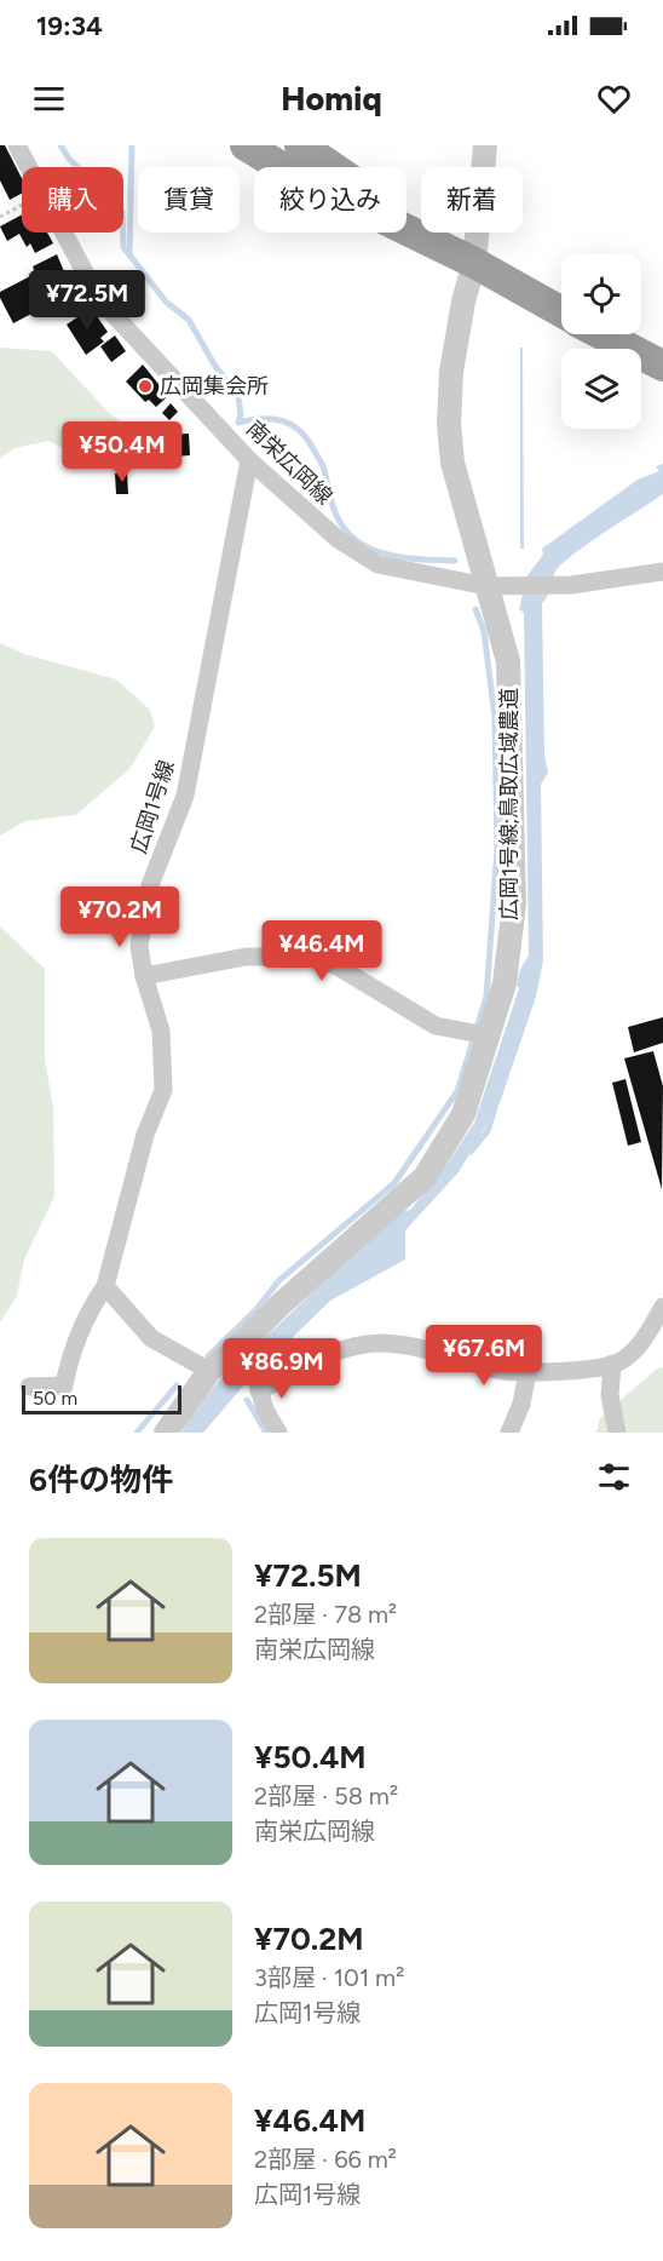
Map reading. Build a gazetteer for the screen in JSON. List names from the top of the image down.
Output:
{
  "streets": {
    "street": ["南栄広岡線", "広岡1号線;鳥取広域農道", "広岡1号線"]
  },
  "crossings": [
    ["南栄広岡線", "広岡1号線;鳥取広域農道"],
    ["南栄広岡線", "広岡1号線"]
  ],
  "places": ["広岡集会所"],
  "scale_bar": "50 m",
  "page": {
    "status": "19:34",
    "header": "Homiq",
    "chip": [
      "購入",
      "賃貸",
      "絞り込み",
      "新着"
    ],
    "price": [
      "¥72.5M",
      "¥50.4M",
      "¥70.2M",
      "¥46.4M",
      "¥67.6M",
      "¥86.9M"
    ],
    "scale": "50 m",
    "heading": "6件の物件",
    "list": [
      {
        "name": "¥72.5M",
        "note": "2部屋 · 78 m² · 南栄広岡線"
      },
      {
        "name": "¥50.4M",
        "note": "2部屋 · 58 m² · 南栄広岡線"
      },
      {
        "name": "¥70.2M",
        "note": "3部屋 · 101 m² · 広岡1号線"
      },
      {
        "name": "¥46.4M",
        "note": "2部屋 · 66 m² · 広岡1号線"
      }
    ]
  }
}
